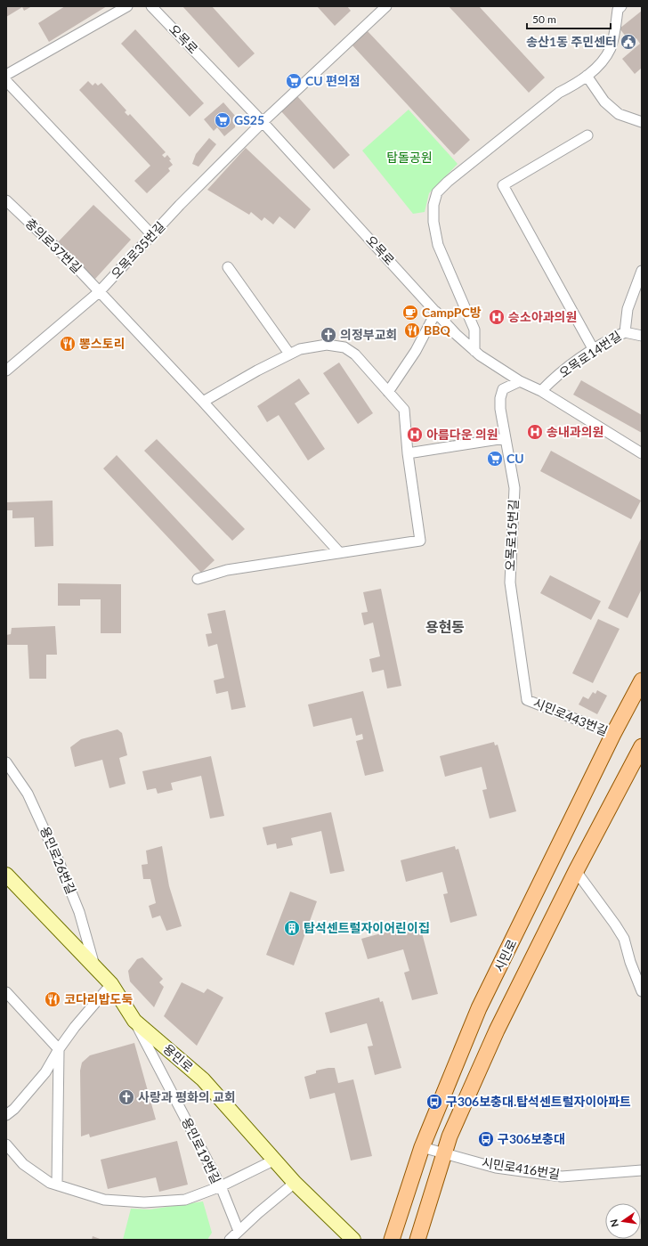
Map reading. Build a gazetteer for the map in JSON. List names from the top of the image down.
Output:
{
  "streets": {
    "main road": ["시민로"],
    "street": [
      "오목로",
      "충의로37번길",
      "오목로35번길",
      "오목로14번길",
      "오목로15번길",
      "시민로443번길",
      "용민로26번길",
      "용민로",
      "용민로19번길",
      "시민로416번길"
    ]
  },
  "crossings": [
    ["오목로", "오목로35번길"],
    ["오목로", "오목로14번길"],
    ["오목로", "오목로15번길"],
    ["충의로37번길", "오목로35번길"],
    ["오목로15번길", "시민로443번길"],
    ["시민로443번길", "시민로"],
    ["용민로26번길", "용민로"],
    ["시민로", "시민로416번길"],
    ["용민로", "용민로19번길"]
  ],
  "districts": ["용현동"],
  "parks": ["탑돌공원"],
  "places": {
    "public building": ["송산1동 주민센터"],
    "supermarket": ["CU 편의점", "GS25", "CU"],
    "cafe": ["CampPC방"],
    "hospital": ["승소아과의원", "송내과의원", "아름다운 의원"],
    "restaurant": ["BBQ", "뽕스토리", "코다리밥도둑"],
    "church": ["의정부교회", "사랑과 평화의 교회"],
    "building": ["탑석센트럴자이어린이집"],
    "bus stop": ["구306보충대.탑석센트럴자이아파트", "구306보충대"]
  },
  "scale_bar": "50 m",
  "north": "left"
}
